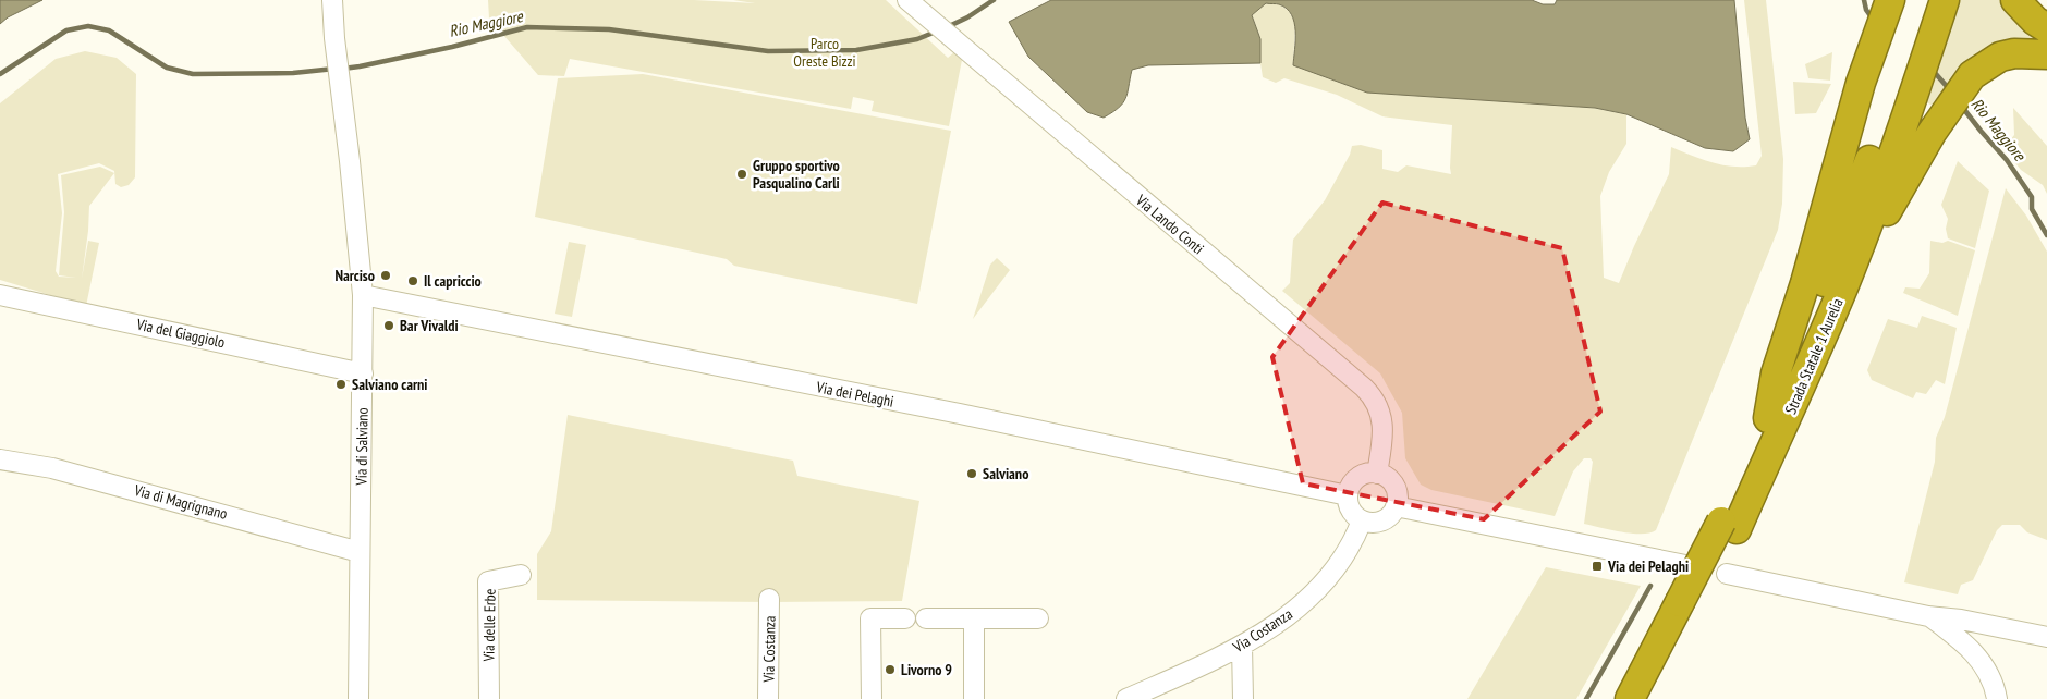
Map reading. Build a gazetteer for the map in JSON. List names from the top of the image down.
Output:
{
  "streets": {
    "highway": ["Strada Statale 1 Aurelia"],
    "street": [
      "Via Lando Conti",
      "Via del Giaggiolo",
      "Via dei Pelaghi",
      "Via di Salviano",
      "Via di Magrignano",
      "Via delle Erbe",
      "Via Costanza"
    ]
  },
  "crossings": [
    ["Via Lando Conti", "Via dei Pelaghi"],
    ["Via Lando Conti", "Via Costanza"],
    ["Via del Giaggiolo", "Via di Salviano"],
    ["Via dei Pelaghi", "Via di Salviano"],
    ["Via dei Pelaghi", "Via Costanza"],
    ["Via di Salviano", "Via di Magrignano"]
  ],
  "water": ["Rio Maggiore"],
  "parks": ["Parco Oreste Bizzi"],
  "places": {
    "other": [
      "Gruppo sportivo Pasqualino Carli",
      "Narciso",
      "Il capriccio",
      "Bar Vivaldi",
      "Salviano carni",
      "Salviano",
      "Livorno 9"
    ],
    "transit": ["Via dei Pelaghi"]
  }
}
